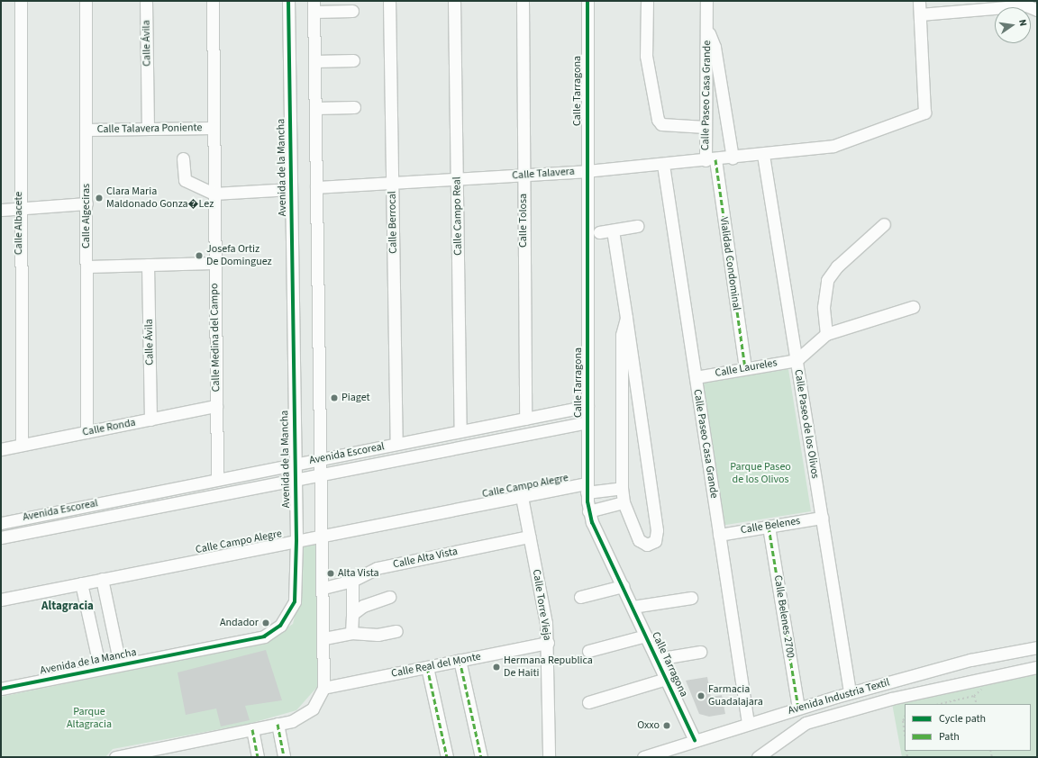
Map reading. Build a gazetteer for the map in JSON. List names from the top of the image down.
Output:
{
  "streets": {
    "street": [
      "Calle Ávila",
      "Calle Tarragona",
      "Calle Paseo Casa Grande",
      "Calle Talavera Poniente",
      "Avenida de la Mancha",
      "Calle Talavera",
      "Calle Algeciras",
      "Calle Campo Real",
      "Calle Tolosa",
      "Calle Berrocal",
      "Calle Albacete",
      "Vialidad Condominal",
      "Calle Medina del Campo",
      "Calle Laureles",
      "Calle Paseo de los Olivos",
      "Calle Ronda",
      "Avenida Escoreal",
      "Calle Campo Alegre",
      "Calle Belenes",
      "Calle Alta Vista",
      "Calle Torre Vieja",
      "Calle Belenes 2700",
      "Calle Real del Monte",
      "Avenida Industria Textil"
    ]
  },
  "crossings": [
    ["Calle Ávila", "Calle Talavera Poniente"],
    ["Calle Ávila", "Calle Ronda"],
    ["Calle Tarragona", "Calle Talavera"],
    ["Calle Tarragona", "Avenida Escoreal"],
    ["Calle Tarragona", "Calle Campo Alegre"],
    ["Calle Tarragona", "Avenida Industria Textil"],
    ["Calle Paseo Casa Grande", "Calle Talavera"],
    ["Calle Paseo Casa Grande", "Vialidad Condominal"],
    ["Calle Paseo Casa Grande", "Calle Laureles"],
    ["Calle Paseo Casa Grande", "Calle Belenes"],
    ["Calle Paseo Casa Grande", "Avenida Industria Textil"],
    ["Calle Talavera Poniente", "Calle Algeciras"],
    ["Calle Talavera Poniente", "Calle Medina del Campo"],
    ["Avenida de la Mancha", "Avenida Escoreal"],
    ["Avenida de la Mancha", "Calle Campo Alegre"],
    ["Calle Talavera", "Calle Campo Real"],
    ["Calle Talavera", "Calle Tolosa"],
    ["Calle Talavera", "Calle Berrocal"],
    ["Calle Talavera", "Vialidad Condominal"],
    ["Calle Talavera", "Calle Paseo de los Olivos"],
    ["Calle Algeciras", "Calle Ronda"],
    ["Calle Campo Real", "Avenida Escoreal"],
    ["Calle Tolosa", "Avenida Escoreal"],
    ["Calle Berrocal", "Avenida Escoreal"],
    ["Calle Albacete", "Calle Ronda"],
    ["Vialidad Condominal", "Calle Laureles"],
    ["Calle Medina del Campo", "Calle Ronda"],
    ["Calle Medina del Campo", "Avenida Escoreal"],
    ["Calle Laureles", "Calle Paseo de los Olivos"],
    ["Calle Paseo de los Olivos", "Calle Belenes"],
    ["Calle Paseo de los Olivos", "Avenida Industria Textil"],
    ["Calle Campo Alegre", "Calle Torre Vieja"],
    ["Calle Belenes", "Calle Belenes 2700"],
    ["Calle Alta Vista", "Calle Torre Vieja"],
    ["Calle Torre Vieja", "Calle Real del Monte"],
    ["Calle Belenes 2700", "Avenida Industria Textil"]
  ],
  "districts": ["Altagracia"],
  "parks": ["Parque Paseo de los Olivos", "Parque Altagracia"],
  "places": [
    "Clara Maria Maldonado Gonza�Lez",
    "Josefa Ortiz De Dominguez",
    "Piaget",
    "Alta Vista",
    "Andador",
    "Hermana Republica De Haiti",
    "Farmacia Guadalajara",
    "Oxxo"
  ],
  "legend": ["Cycle path", "Path"],
  "north": "right"
}
